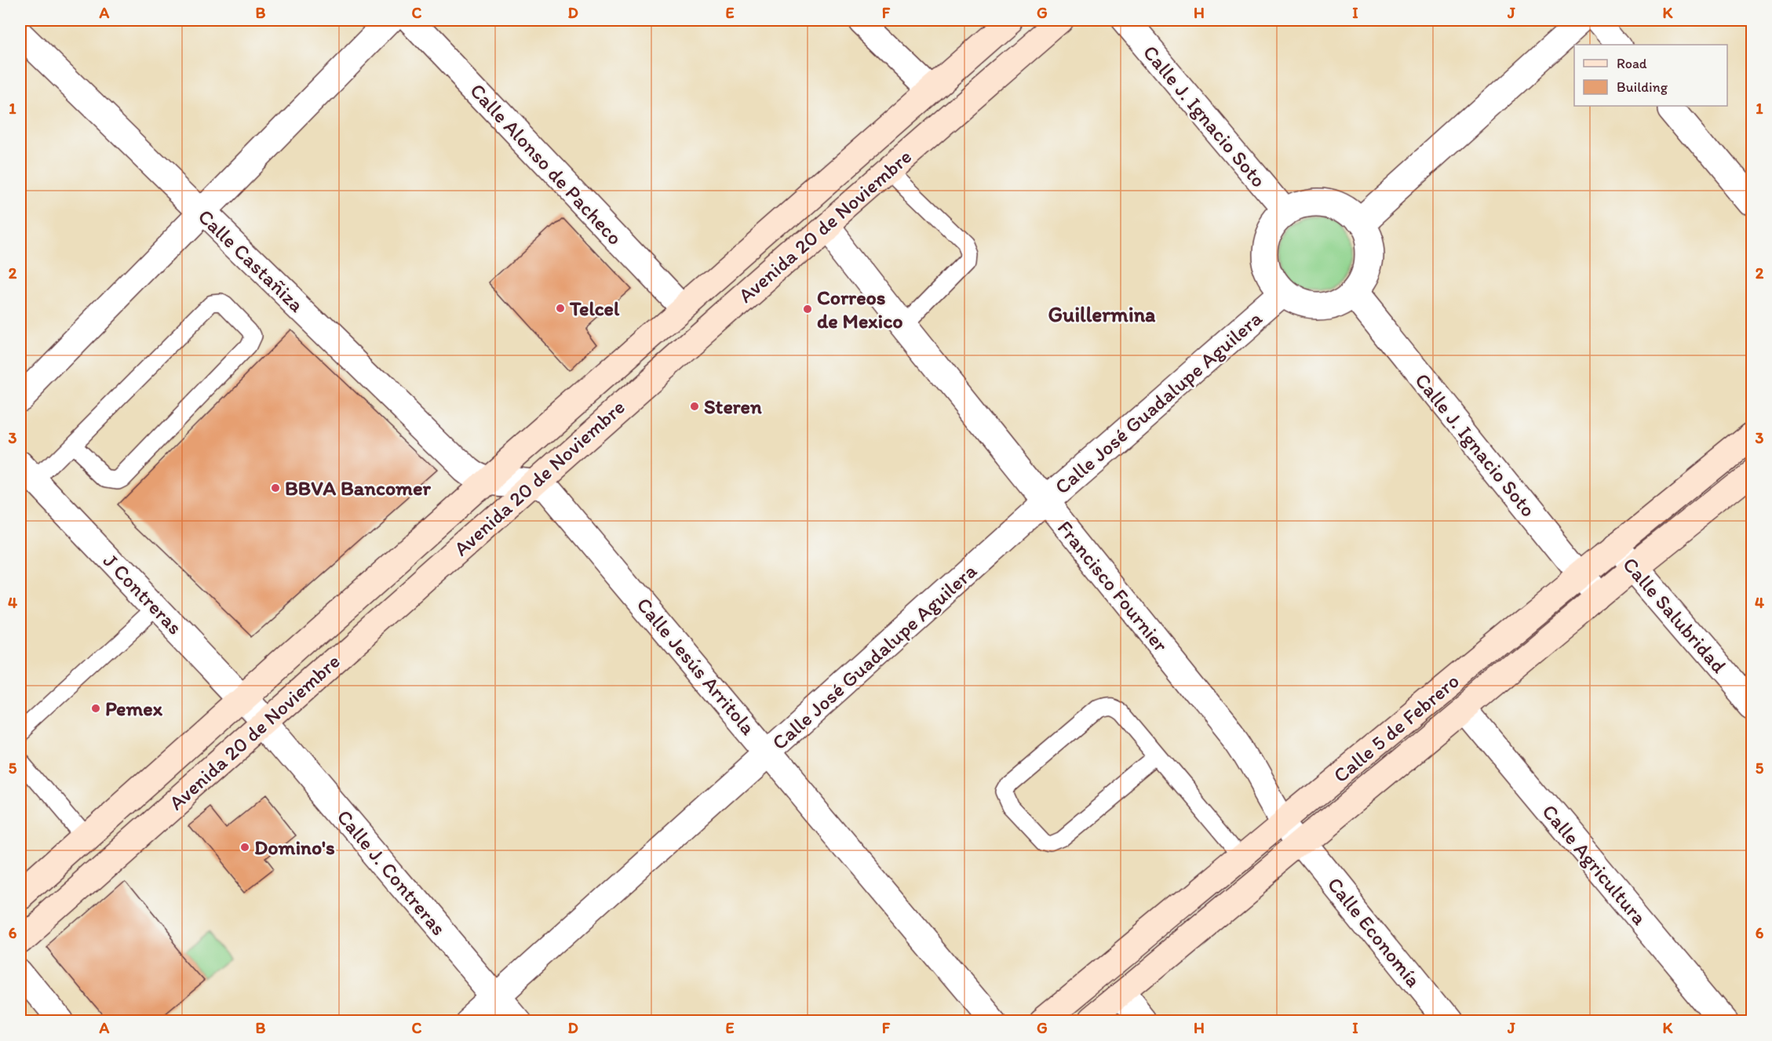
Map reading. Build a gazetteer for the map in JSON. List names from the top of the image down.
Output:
{
  "streets": {
    "main road": ["Avenida 20 de Noviembre", "Calle 5 de Febrero"],
    "street": [
      "Calle J. Ignacio Soto",
      "Calle Alonso de Pacheco",
      "Calle Castañiza",
      "Calle José Guadalupe Aguilera",
      "Francisco Fournier",
      "J Contreras",
      "Calle Salubridad",
      "Calle Jesús Arritola",
      "Calle Agricultura",
      "Calle J. Contreras",
      "Calle Economía"
    ]
  },
  "crossings": [
    ["Calle J. Ignacio Soto", "Calle José Guadalupe Aguilera"],
    ["Calle J. Ignacio Soto", "Calle 5 de Febrero"],
    ["Calle Alonso de Pacheco", "Avenida 20 de Noviembre"],
    ["Avenida 20 de Noviembre", "Calle Castañiza"],
    ["Avenida 20 de Noviembre", "Francisco Fournier"],
    ["Avenida 20 de Noviembre", "J Contreras"],
    ["Avenida 20 de Noviembre", "Calle Jesús Arritola"],
    ["Avenida 20 de Noviembre", "Calle J. Contreras"],
    ["Calle José Guadalupe Aguilera", "Francisco Fournier"],
    ["Calle José Guadalupe Aguilera", "Calle Jesús Arritola"],
    ["Calle José Guadalupe Aguilera", "Calle J. Contreras"],
    ["Francisco Fournier", "Calle 5 de Febrero"],
    ["Francisco Fournier", "Calle Economía"],
    ["J Contreras", "Calle J. Contreras"],
    ["Calle Salubridad", "Calle 5 de Febrero"],
    ["Calle 5 de Febrero", "Calle Agricultura"],
    ["Calle 5 de Febrero", "Calle Economía"]
  ],
  "districts": ["Guillermina"],
  "places": [
    "Telcel",
    "Correos de Mexico",
    "Steren",
    "BBVA Bancomer",
    "Pemex",
    "Domino's"
  ],
  "legend": ["Road", "Building"],
  "grid": {
    "columns": [
      "A",
      "B",
      "C",
      "D",
      "E",
      "F",
      "G",
      "H",
      "I",
      "J",
      "K"
    ],
    "rows": [
      "1",
      "2",
      "3",
      "4",
      "5",
      "6"
    ]
  }
}
